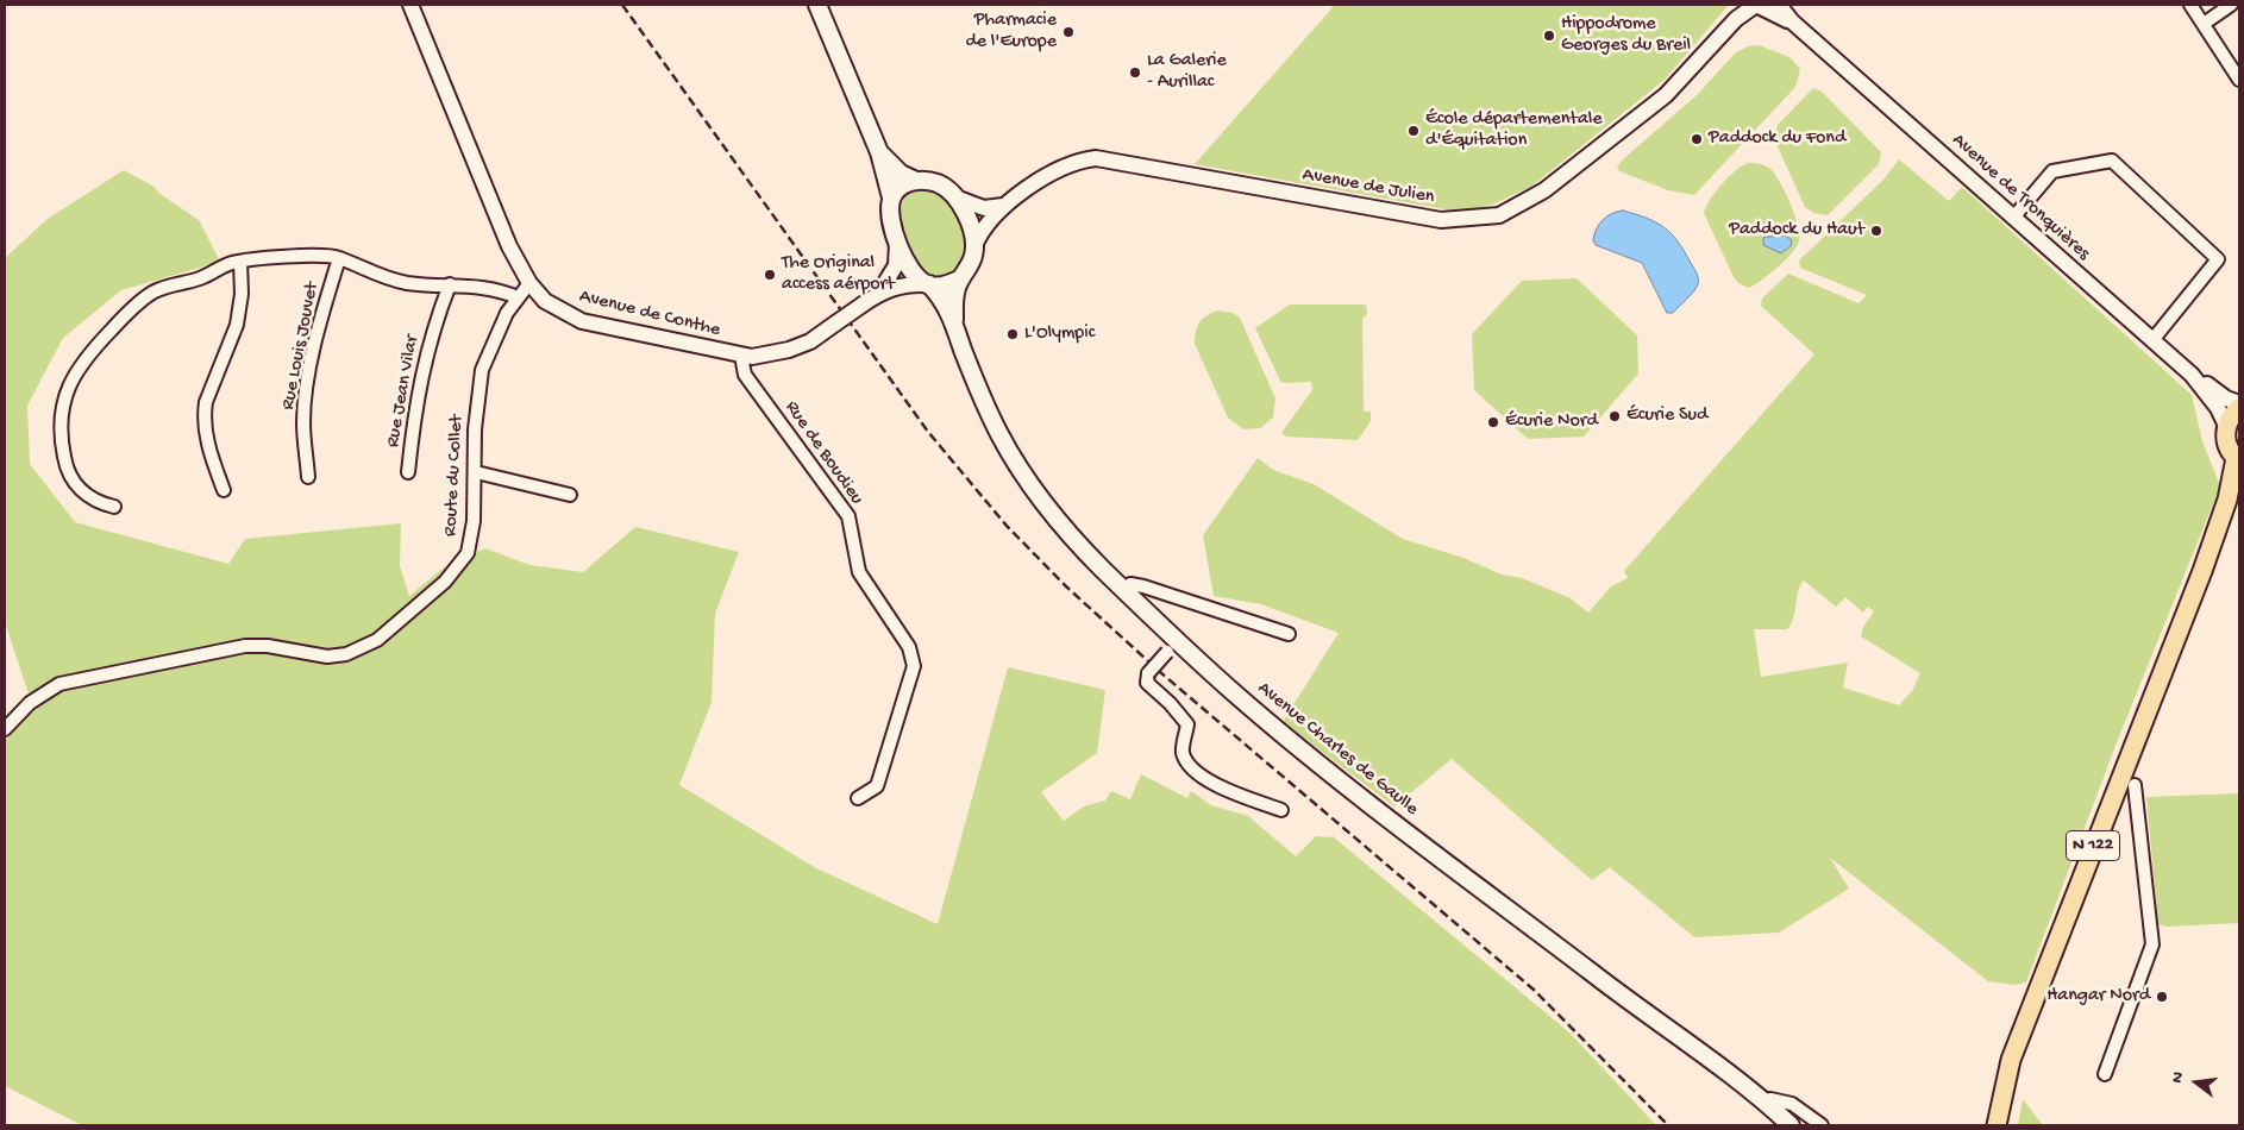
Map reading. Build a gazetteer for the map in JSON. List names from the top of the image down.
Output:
{
  "streets": {
    "main road": ["Avenue Charles de Gaulle", "N 122"],
    "street": [
      "Avenue de Julien",
      "Avenue de Tronquières",
      "Avenue de Conthe",
      "Rue Louis Jouvet",
      "Rue Jean Vilar",
      "Rue de Boudieu",
      "Route du Collet"
    ]
  },
  "crossings": [
    ["Avenue de Julien", "Avenue de Tronquières"],
    ["Avenue de Julien", "Avenue de Conthe"],
    ["Avenue de Julien", "Avenue Charles de Gaulle"],
    ["Avenue de Conthe", "Rue de Boudieu"],
    ["Avenue de Conthe", "Route du Collet"],
    ["Avenue de Conthe", "Avenue Charles de Gaulle"]
  ],
  "places": [
    "Pharmacie de l'Europe",
    "Hippodrome Georges du Breil",
    "La Galerie - Aurillac",
    "École départementale d'Équitation",
    "Paddock du Fond",
    "Paddock du Haut",
    "The Original access aérport",
    "L'Olympic",
    "Écurie Sud",
    "Écurie Nord",
    "Hangar Nord"
  ],
  "north": "left"
}
